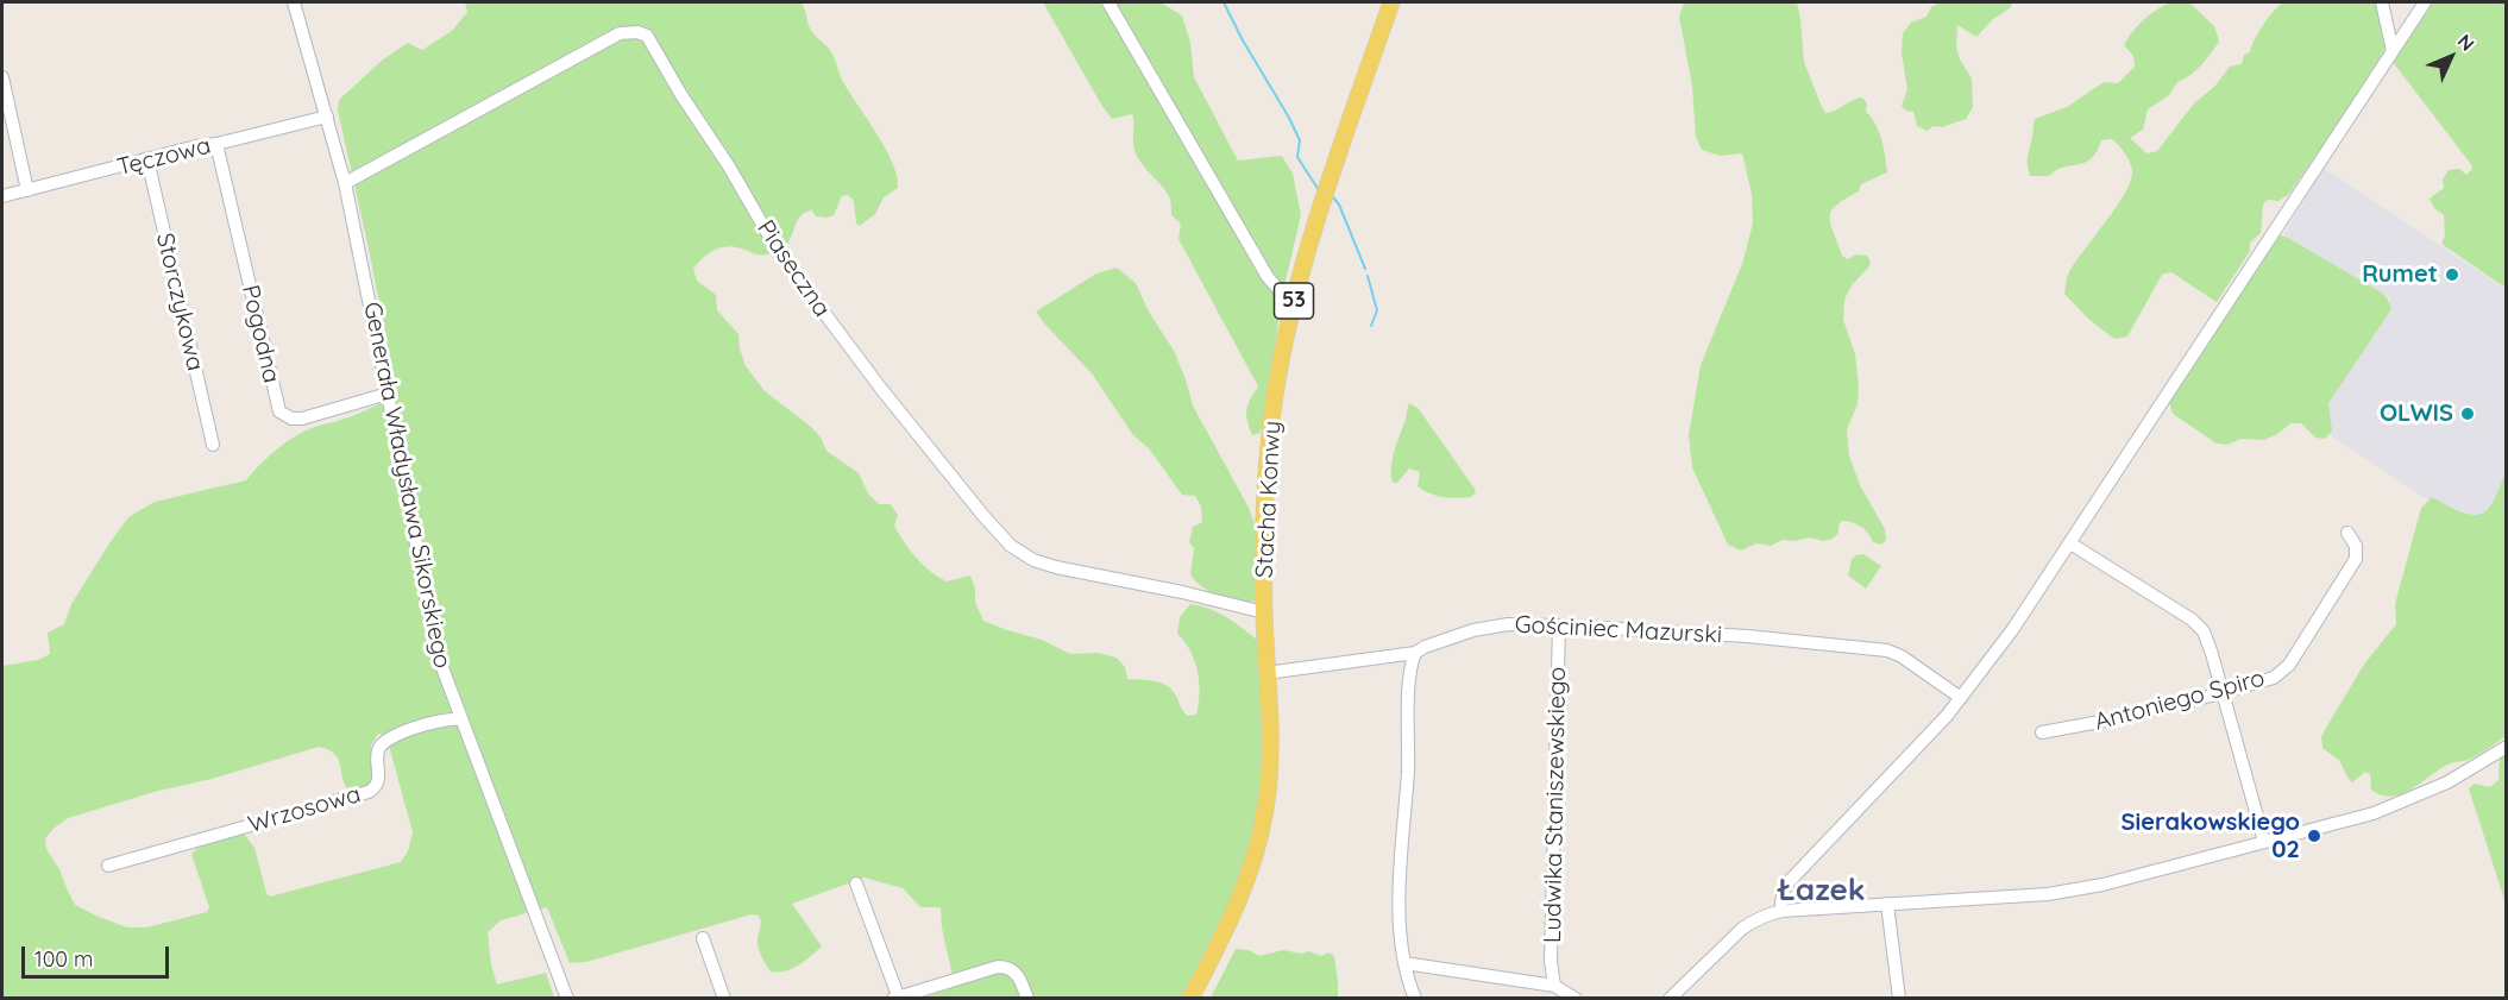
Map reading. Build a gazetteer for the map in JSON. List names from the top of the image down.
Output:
{
  "streets": {
    "main road": ["53", "Stacha Konwy"],
    "street": [
      "Tęczowa",
      "Piaseczna",
      "Storczykowa",
      "Pogodna",
      "Generała Władysława Sikorskiego",
      "Gościniec Mazurski",
      "Antoniego Spiro",
      "Ludwika Staniszewskiego",
      "Wrzosowa"
    ]
  },
  "crossings": [
    ["Tęczowa", "Storczykowa"],
    ["Tęczowa", "Pogodna"],
    ["Tęczowa", "Generała Władysława Sikorskiego"],
    ["Piaseczna", "Generała Władysława Sikorskiego"],
    ["Piaseczna", "Stacha Konwy"],
    ["Pogodna", "Generała Władysława Sikorskiego"],
    ["Generała Władysława Sikorskiego", "Wrzosowa"],
    ["Stacha Konwy", "Gościniec Mazurski"],
    ["Gościniec Mazurski", "Ludwika Staniszewskiego"]
  ],
  "districts": ["Łazek"],
  "places": ["Rumet", "OLWIS", "Sierakowskiego 02"],
  "scale_bar": "100 m",
  "north": "top right"
}
